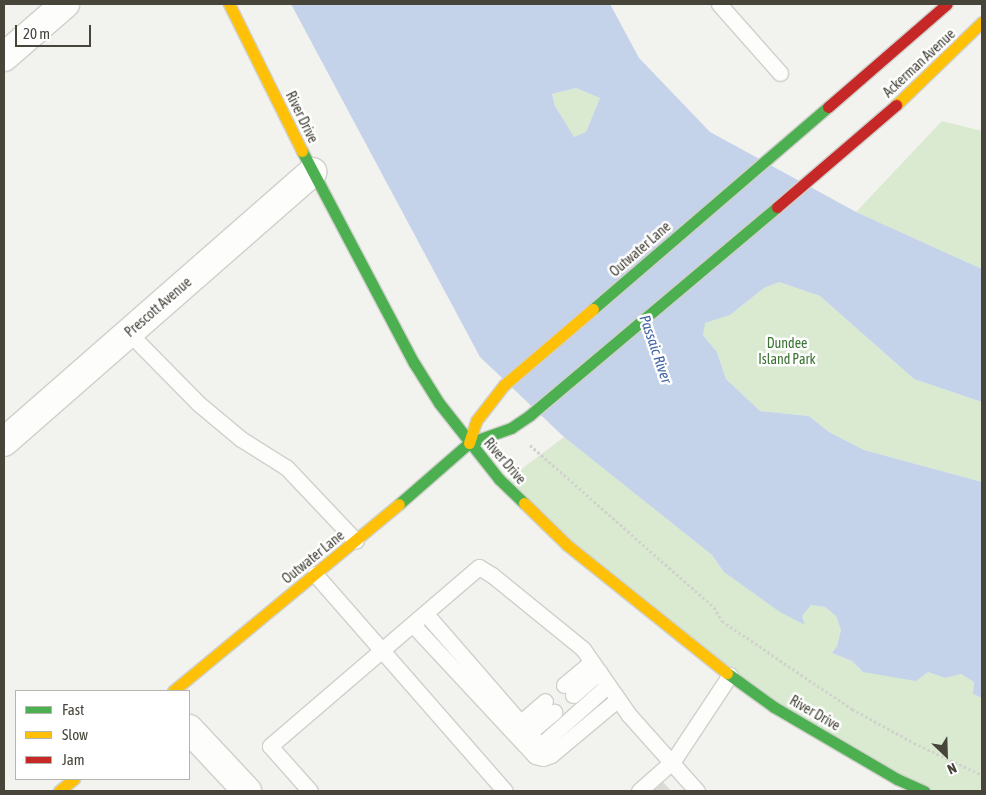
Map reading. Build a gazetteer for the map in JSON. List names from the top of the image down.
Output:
{
  "streets": {
    "street": [
      "Ackerman Avenue",
      "River Drive",
      "Outwater Lane",
      "Prescott Avenue"
    ]
  },
  "crossings": [
    ["Ackerman Avenue", "Outwater Lane"],
    ["River Drive", "Outwater Lane"],
    ["River Drive", "Prescott Avenue"]
  ],
  "water": ["Passaic River"],
  "parks": ["Dundee Island Park"],
  "legend": ["Fast", "Slow", "Jam"],
  "scale_bar": "20 m",
  "north": "bottom right"
}
